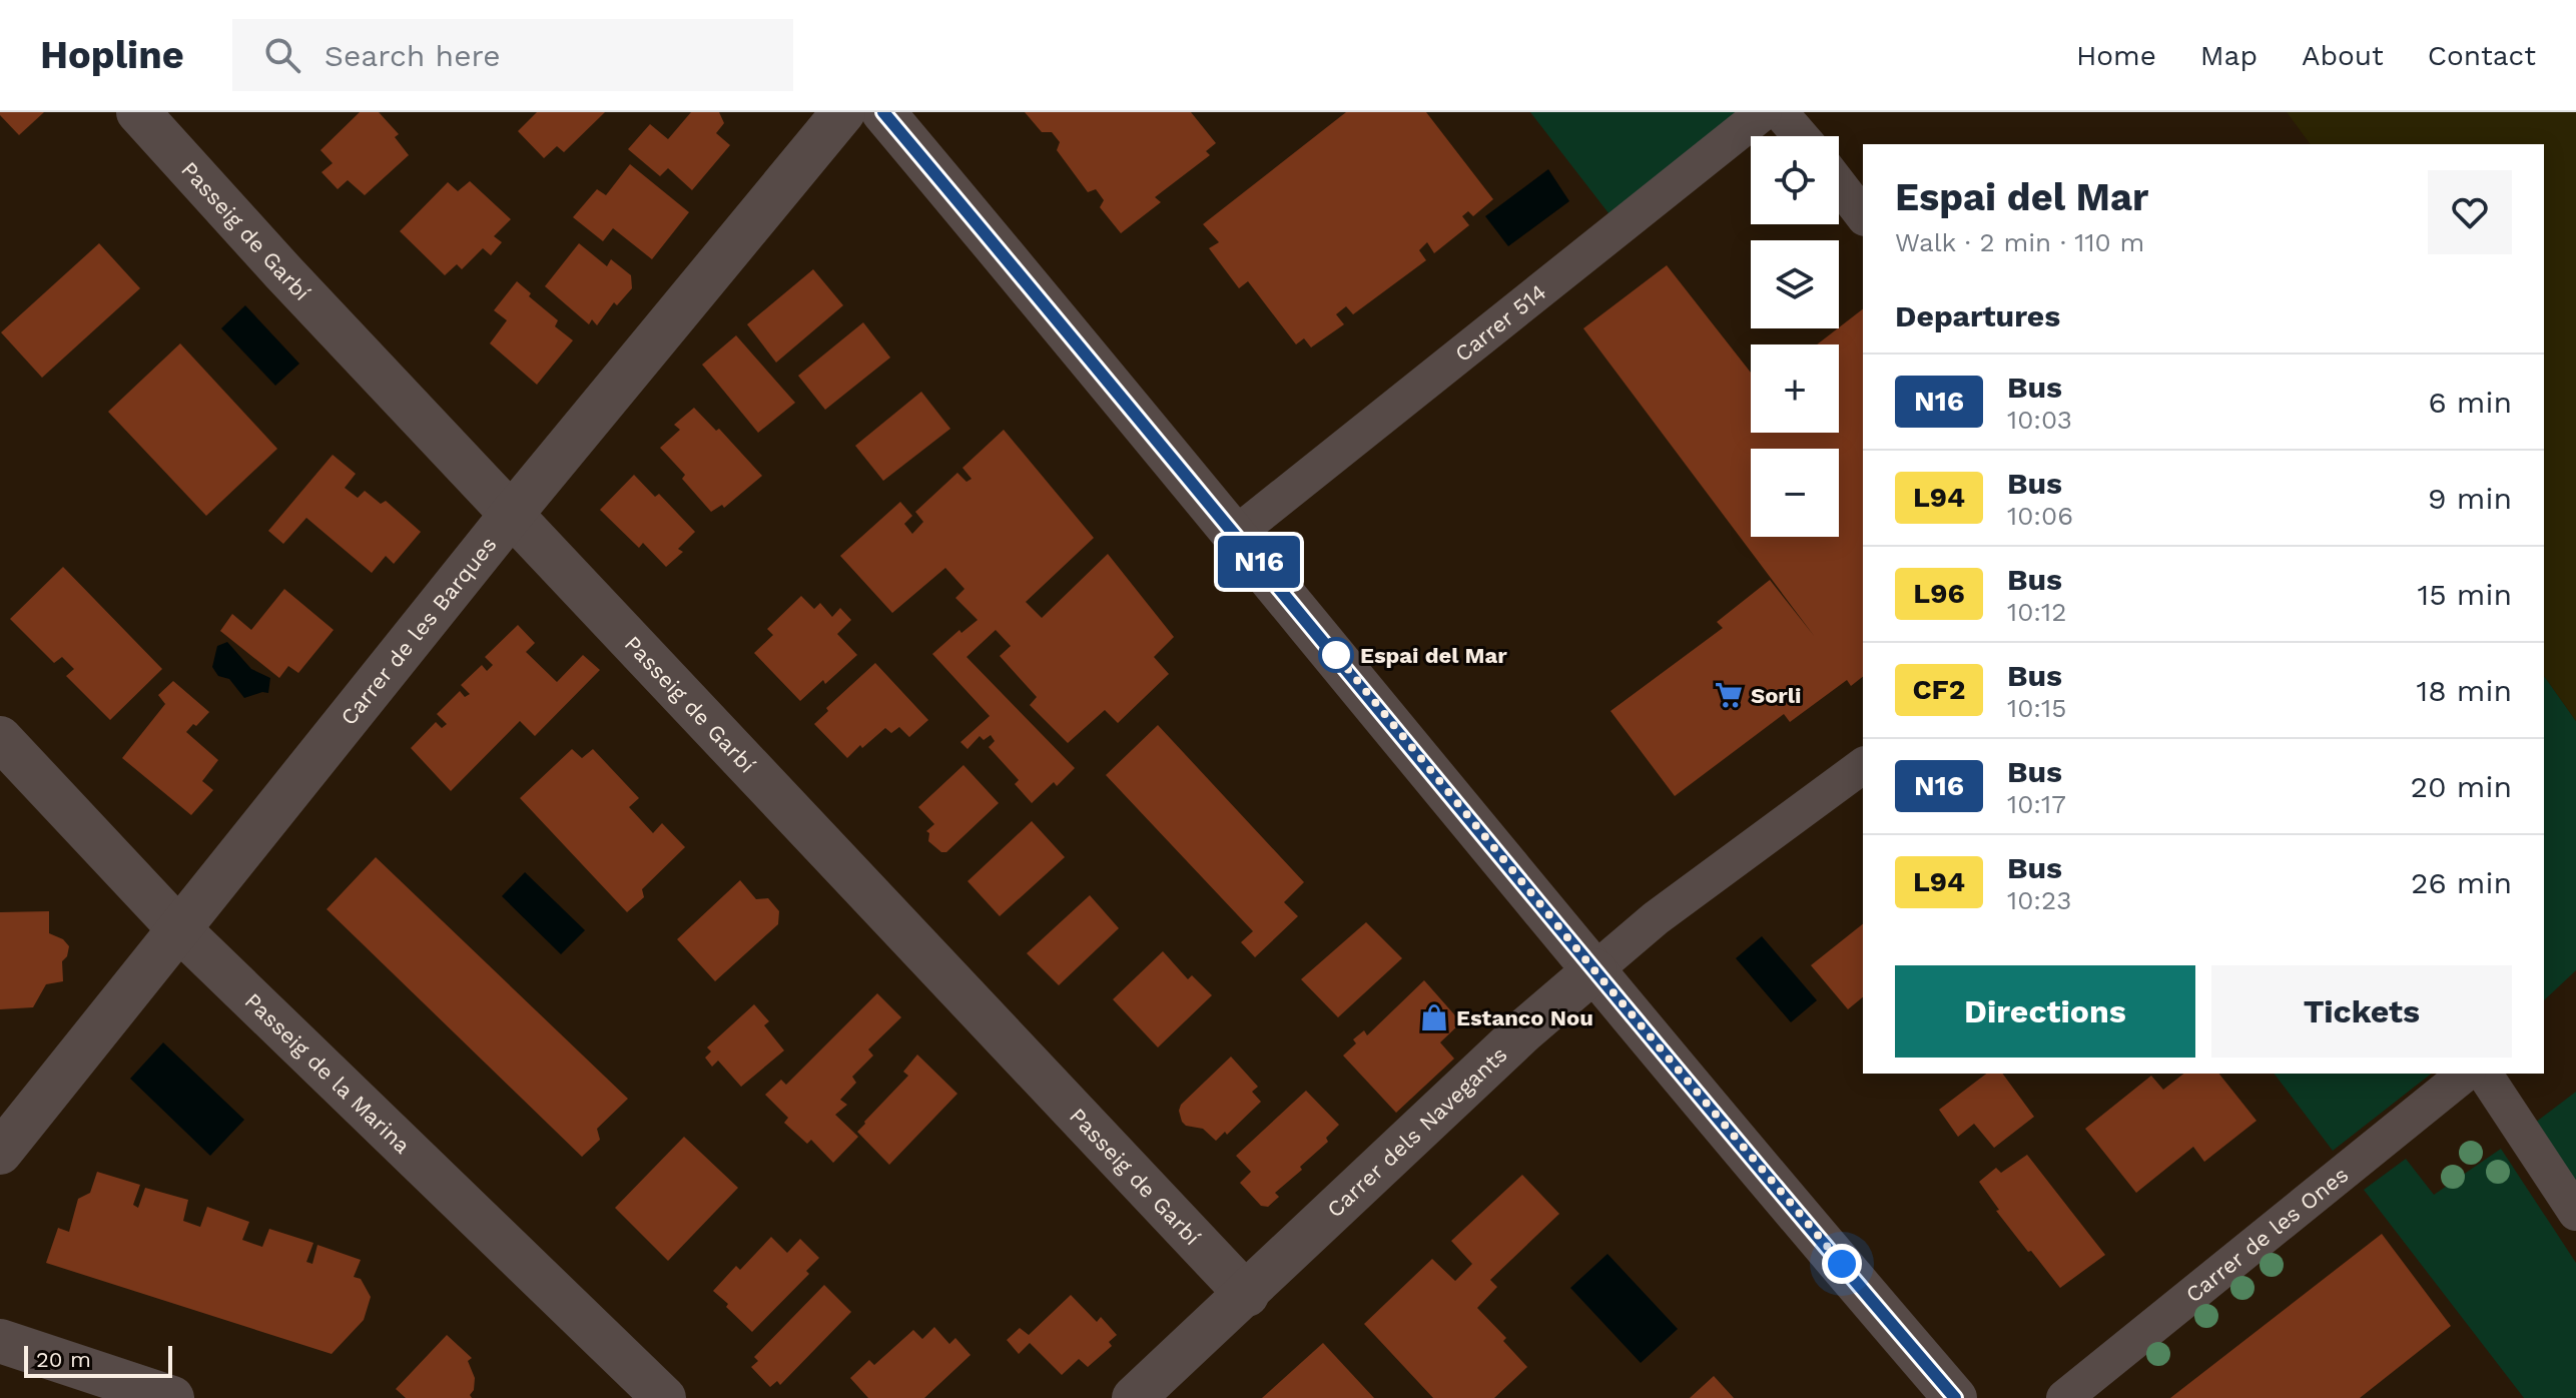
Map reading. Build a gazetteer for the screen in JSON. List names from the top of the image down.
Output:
{
  "streets": {
    "street": [
      "Passeig de Garbí",
      "Carrer 514",
      "Carrer de les Barques",
      "Passeig de la Marina",
      "Carrer dels Navegants",
      "Carrer de les Ones"
    ]
  },
  "crossings": [
    ["Passeig de Garbí", "Carrer de les Barques"],
    ["Passeig de Garbí", "Carrer dels Navegants"],
    ["Carrer de les Barques", "Passeig de la Marina"]
  ],
  "places": {
    "other": ["Espai del Mar"],
    "supermarket": ["Sorli"],
    "shop": ["Estanco Nou"]
  },
  "lines": ["bus line N16"],
  "scale_bar": "20 m",
  "page": {
    "header": "Hopline",
    "search": "Search here",
    "nav": [
      "Home",
      "Map",
      "About",
      "Contact"
    ],
    "on_map": "N16",
    "map_buttons": ["+", "−"],
    "heading": [
      ["Espai del Mar", "Walk · 2 min · 110 m"],
      "Departures"
    ],
    "list": [
      {
        "mark": "N16",
        "name": "Bus",
        "note": "10:03",
        "value": "6 min"
      },
      {
        "mark": "L94",
        "name": "Bus",
        "note": "10:06",
        "value": "9 min"
      },
      {
        "mark": "L96",
        "name": "Bus",
        "note": "10:12",
        "value": "15 min"
      },
      {
        "mark": "CF2",
        "name": "Bus",
        "note": "10:15",
        "value": "18 min"
      },
      {
        "mark": "N16",
        "name": "Bus",
        "note": "10:17",
        "value": "20 min"
      },
      {
        "mark": "L94",
        "name": "Bus",
        "note": "10:23",
        "value": "26 min"
      }
    ],
    "buttons": ["Directions", "Tickets"],
    "scale": "20 m"
  }
}
